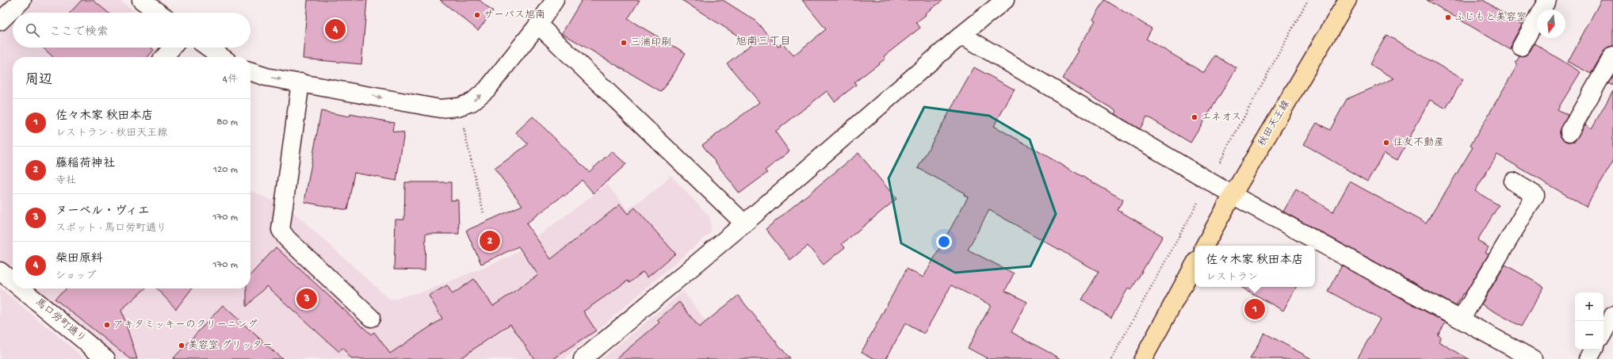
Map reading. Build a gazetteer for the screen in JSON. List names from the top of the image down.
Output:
{
  "streets": {
    "main road": ["秋田天王線"],
    "street": ["馬口労町通り"]
  },
  "districts": ["旭南三丁目"],
  "places": [
    "サーパス旭南",
    "ふじもと美容室",
    "三浦印刷",
    "エネオス",
    "住友不動産",
    "アキタミッキーのクリーニング",
    "美容室 グリッター"
  ],
  "north": "bottom",
  "page": {
    "search": "ここで検索",
    "pins": [
      "4",
      "2",
      "3",
      "1"
    ],
    "heading": ["周辺", "4件"],
    "list": [
      {
        "mark": "1",
        "name": "佐々木家 秋田本店",
        "note": "レストラン · 秋田天王線",
        "value": "80 m"
      },
      {
        "mark": "2",
        "name": "藤稲荷神社",
        "note": "寺社",
        "value": "120 m"
      },
      {
        "mark": "3",
        "name": "ヌーベル・ヴィエ",
        "note": "スポット · 馬口労町通り",
        "value": "170 m"
      },
      {
        "mark": "4",
        "name": "柴田原料",
        "note": "ショップ",
        "value": "170 m"
      }
    ],
    "popup": ["佐々木家 秋田本店", "レストラン"],
    "map_buttons": ["+", "−"]
  }
}
